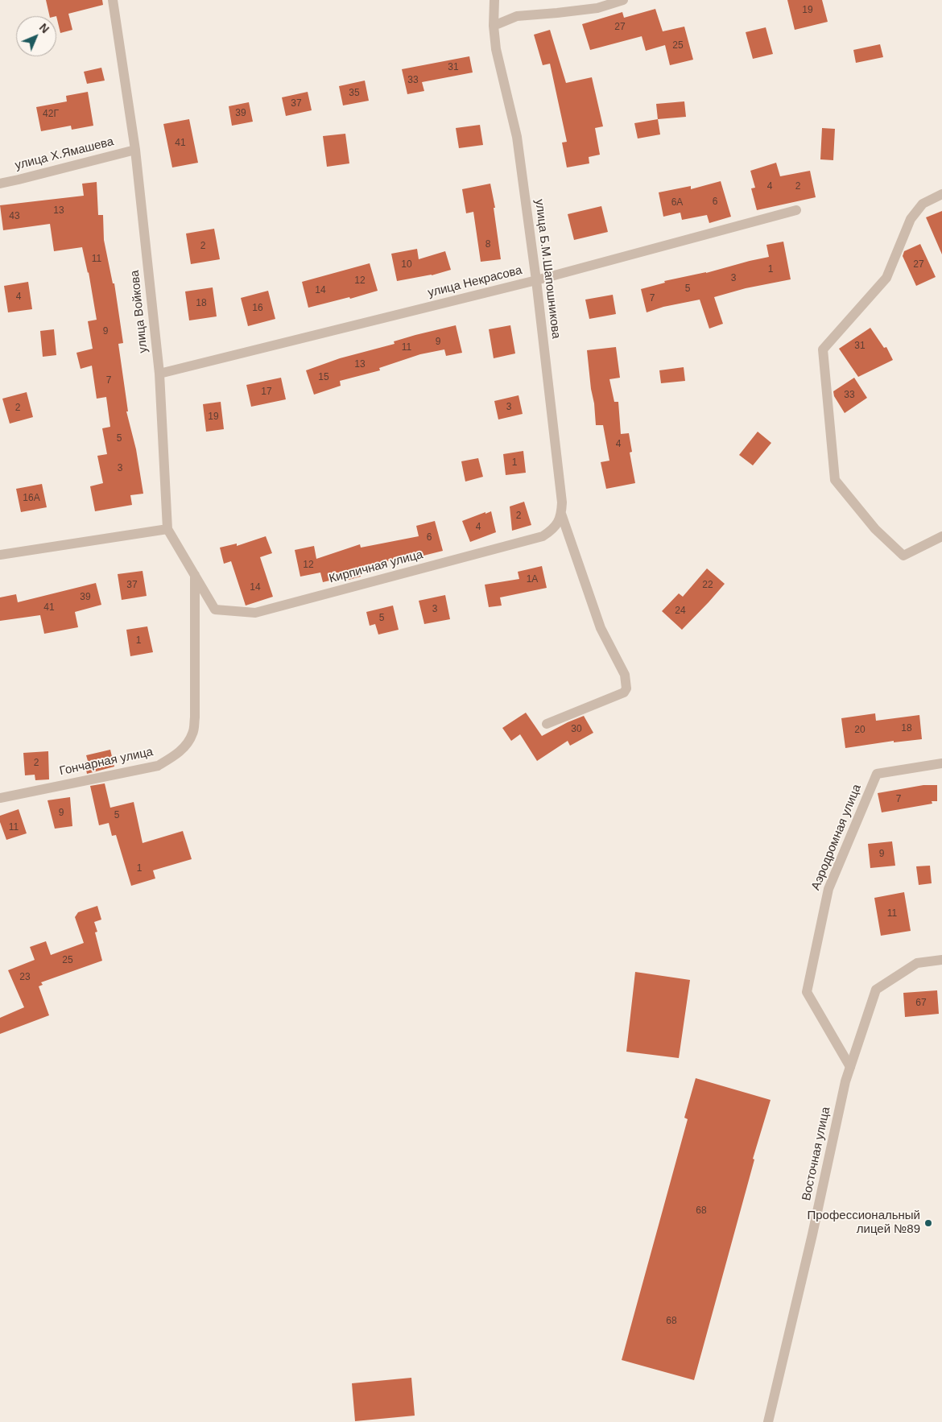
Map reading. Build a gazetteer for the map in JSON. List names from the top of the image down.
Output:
{
  "streets": {
    "street": [
      "улица Х.Ямашева",
      "улица Б.М.Шапошникова",
      "улица Некрасова",
      "улица Войкова",
      "Кирпичная улица",
      "Гончарная улица",
      "Аэродромная улица",
      "Восточная улица"
    ]
  },
  "crossings": [
    ["улица Х.Ямашева", "улица Войкова"],
    ["улица Б.М.Шапошникова", "улица Некрасова"],
    ["улица Б.М.Шапошникова", "Кирпичная улица"],
    ["улица Некрасова", "улица Войкова"],
    ["улица Войкова", "Кирпичная улица"],
    ["улица Войкова", "Гончарная улица"],
    ["Аэродромная улица", "Восточная улица"]
  ],
  "places": ["Профессиональный лицей №89"],
  "house_numbers": [
    "19",
    "27",
    "25",
    "31",
    "33",
    "35",
    "37",
    "39",
    "42Г",
    "41",
    "4",
    "2",
    "6",
    "6А",
    "13",
    "43",
    "8",
    "2",
    "11",
    "10",
    "27",
    "1",
    "3",
    "12",
    "5",
    "14",
    "4",
    "7",
    "18",
    "16",
    "9",
    "9",
    "31",
    "11",
    "13",
    "15",
    "7",
    "17",
    "33",
    "3",
    "2",
    "19",
    "5",
    "4",
    "1",
    "3",
    "16А",
    "2",
    "4",
    "6",
    "12",
    "1А",
    "37",
    "22",
    "14",
    "39",
    "41",
    "3",
    "24",
    "5",
    "1",
    "18",
    "30",
    "20",
    "2",
    "7",
    "9",
    "5",
    "11",
    "9",
    "1",
    "11",
    "25",
    "23",
    "67",
    "68",
    "68"
  ],
  "north": "top right"
}
